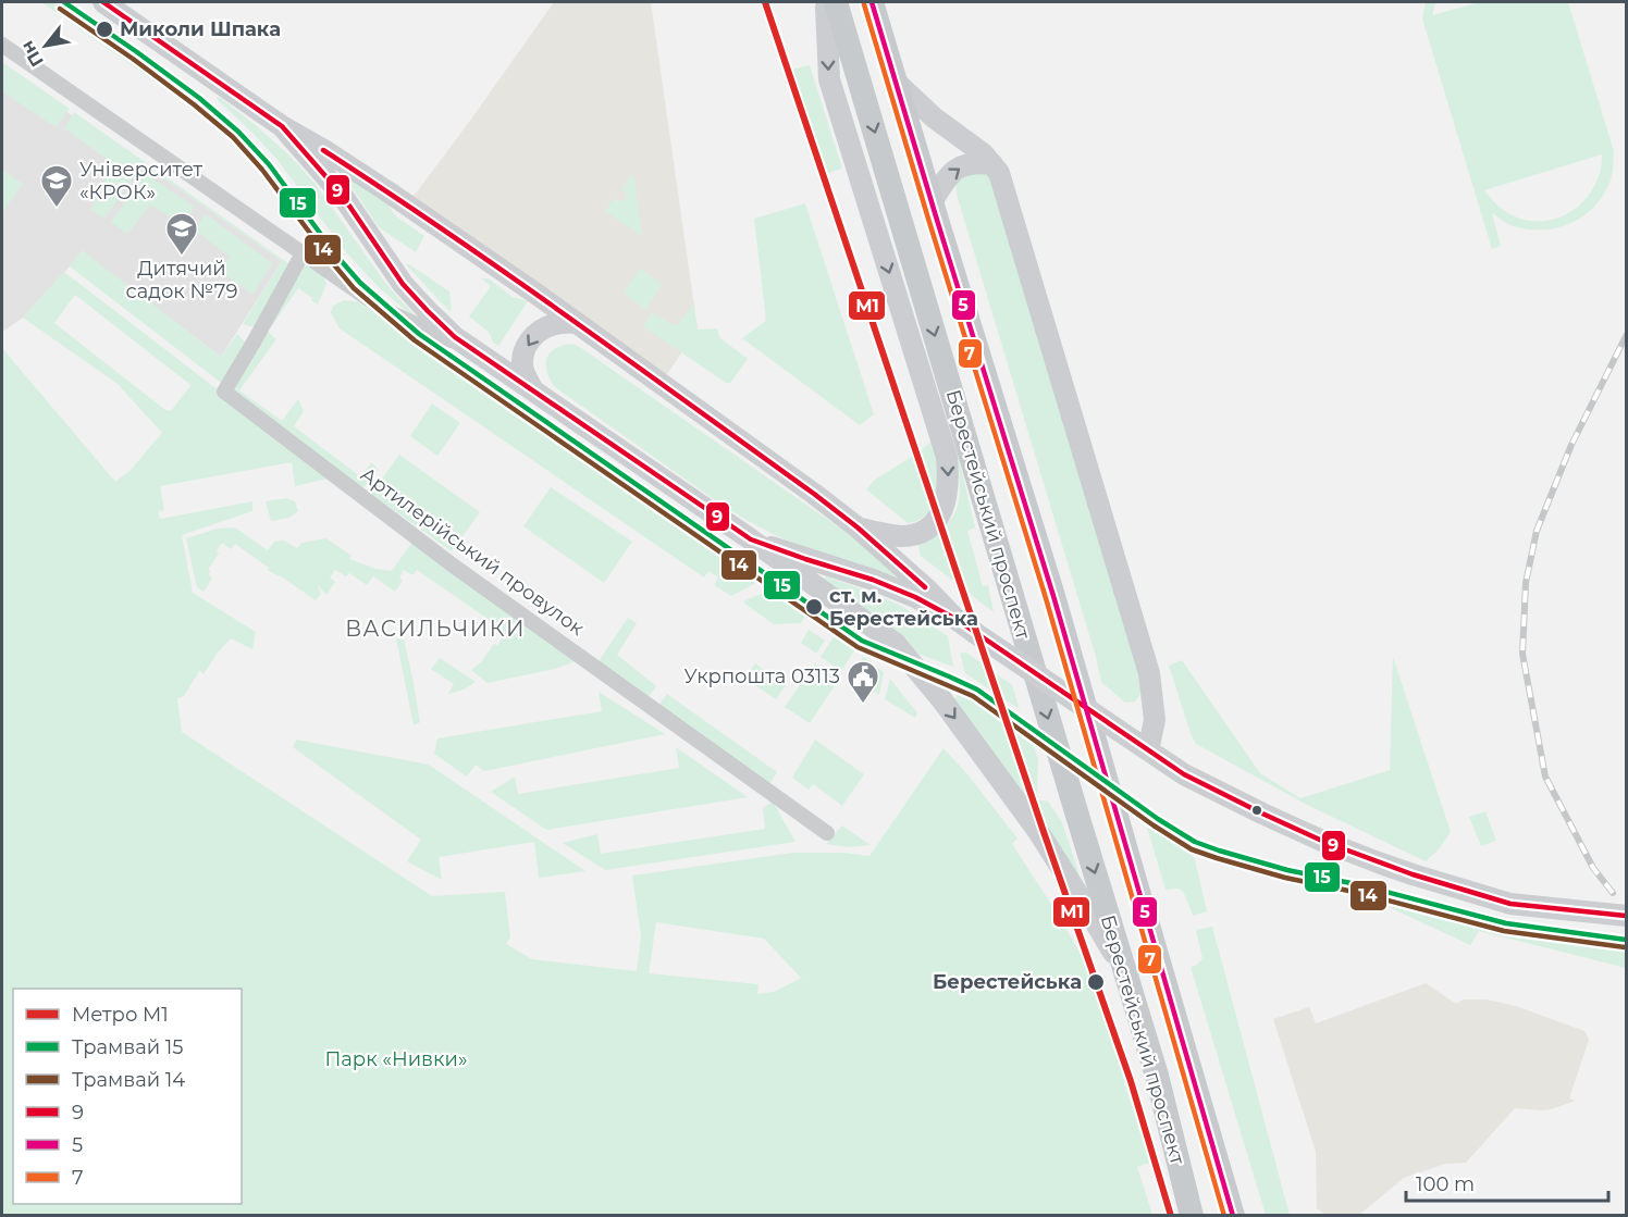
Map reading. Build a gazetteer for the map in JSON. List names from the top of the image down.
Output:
{
  "streets": {
    "main road": ["Берестейський проспект"],
    "street": ["Артилерійський провулок"]
  },
  "districts": ["ВАСИЛЬЧИКИ"],
  "parks": ["Парк «Нивки»"],
  "places": {
    "other": ["Миколи Шпака", "ст. м. Берестейська", "Берестейська"],
    "school or university": ["Університет «КРОК»", "Дитячий садок №79"],
    "public building": ["Укрпошта 03113"]
  },
  "lines": [
    "metro line M1",
    "tram line 15",
    "transit line 9",
    "transit line 5",
    "transit line 7",
    "tram line 14"
  ],
  "legend": [
    "Метро M1",
    "Трамвай 15",
    "Трамвай 14",
    "9",
    "5",
    "7"
  ],
  "scale_bar": "100 m",
  "north": "bottom left"
}
